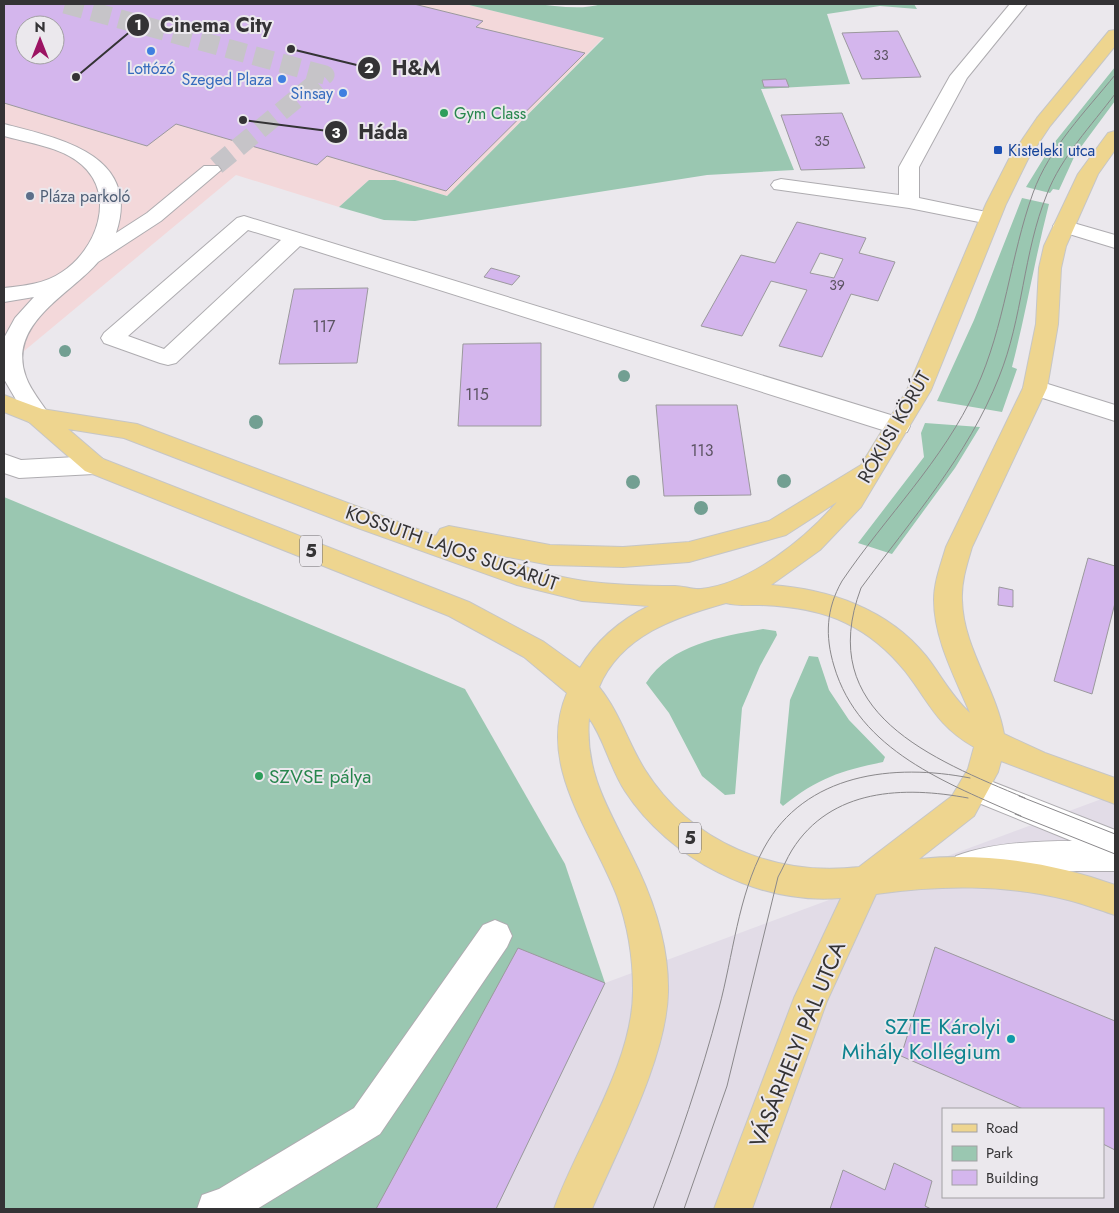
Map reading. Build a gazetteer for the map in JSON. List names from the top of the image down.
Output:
{
  "streets": {
    "main road": [
      "RÓKUSI KÖRÚT",
      "KOSSUTH LAJOS SUGÁRÚT",
      "5",
      "VÁSÁRHELYI PÁL UTCA"
    ]
  },
  "crossings": [
    ["RÓKUSI KÖRÚT", "KOSSUTH LAJOS SUGÁRÚT"],
    ["KOSSUTH LAJOS SUGÁRÚT", "VÁSÁRHELYI PÁL UTCA"]
  ],
  "places": {
    "other": [
      "H&M",
      "Lottózó",
      "Cinema City",
      "Szeged Plaza",
      "Sinsay",
      "Gym Class",
      "Háda",
      "Pláza parkoló",
      "SZVSE pálya",
      "SZTE Károlyi Mihály Kollégium"
    ],
    "transit": ["Kisteleki utca"]
  },
  "house_numbers": [
    "33",
    "35",
    "39",
    "117",
    "115",
    "113"
  ],
  "legend": ["Road", "Park", "Building"],
  "north": "top"
}
